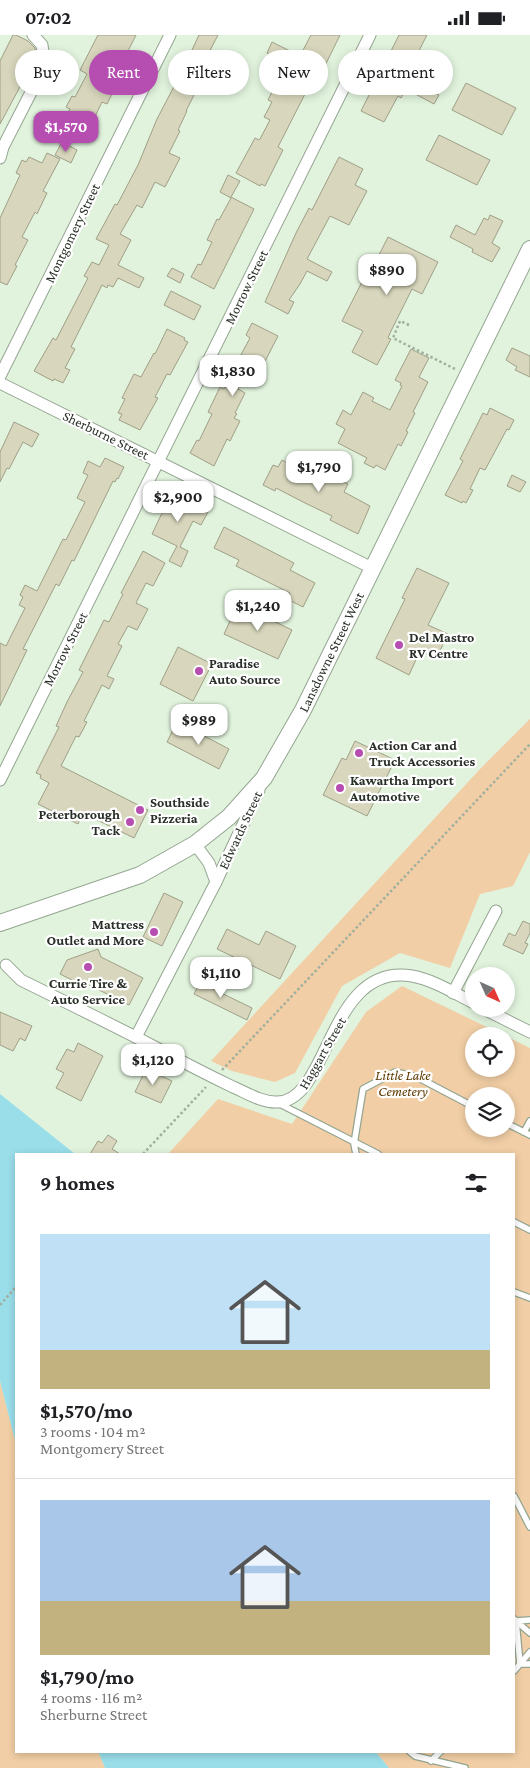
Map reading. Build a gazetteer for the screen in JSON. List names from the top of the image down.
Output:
{
  "streets": {
    "main road": ["Lansdowne Street West"],
    "street": [
      "Montgomery Street",
      "Morrow Street",
      "Sherburne Street",
      "Edwards Street",
      "Haggart Street"
    ]
  },
  "crossings": [
    ["Morrow Street", "Sherburne Street"],
    ["Sherburne Street", "Lansdowne Street West"],
    ["Lansdowne Street West", "Edwards Street"]
  ],
  "parks": ["Little Lake Cemetery"],
  "places": [
    "Del Mastro RV Centre",
    "Paradise Auto Source",
    "Action Car and Truck Accessories",
    "Kawartha Import Automotive",
    "Southside Pizzeria",
    "Peterborough Tack",
    "Mattress Outlet and More",
    "Currie Tire & Auto Service"
  ],
  "north": "bottom right",
  "page": {
    "status": "07:02",
    "chip": [
      "Buy",
      "Rent",
      "Filters",
      "New",
      "Apartment"
    ],
    "price": [
      "$1,570",
      "$890",
      "$1,830",
      "$1,790",
      "$2,900",
      "$1,240",
      "$989",
      "$1,110",
      "$1,120"
    ],
    "heading": "9 homes",
    "list": [
      {
        "name": "$1,570/mo",
        "note": "3 rooms · 104 m² · Montgomery Street"
      },
      {
        "name": "$1,790/mo",
        "note": "4 rooms · 116 m² · Sherburne Street"
      }
    ]
  }
}
